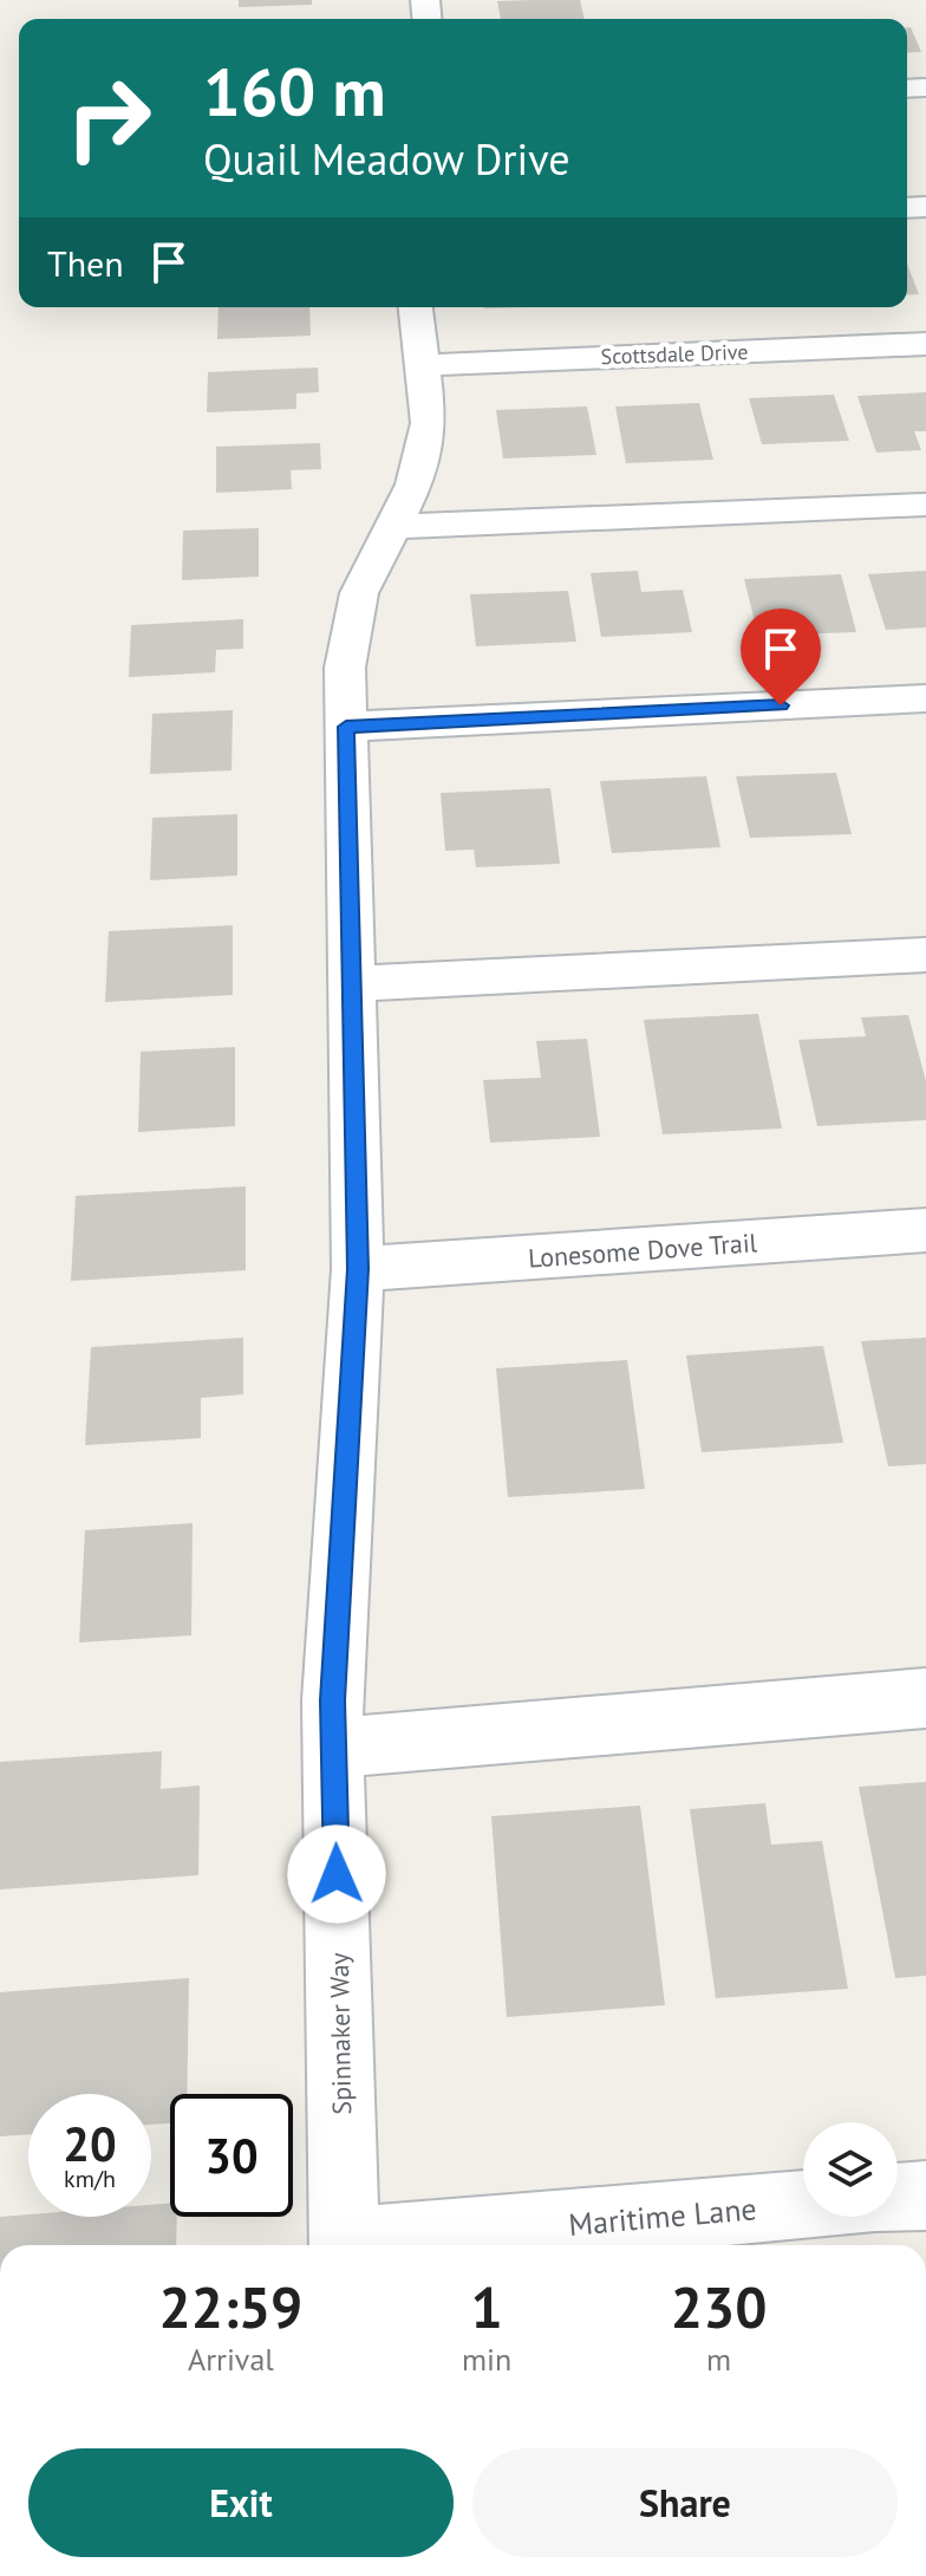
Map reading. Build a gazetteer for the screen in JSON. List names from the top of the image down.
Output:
{
  "streets": {
    "street": [
      "Scottsdale Drive",
      "Lonesome Dove Trail",
      "Spinnaker Way",
      "Maritime Lane"
    ]
  },
  "crossings": [
    ["Scottsdale Drive", "Spinnaker Way"],
    ["Lonesome Dove Trail", "Spinnaker Way"]
  ],
  "page": {
    "turn": ["160 m", "Quail Meadow Drive"],
    "then": "Then",
    "speed": "20 km/h",
    "limit": "30",
    "eta": [
      "22:59",
      "Arrival",
      "1",
      "min",
      "230",
      "m"
    ],
    "buttons": ["Exit", "Share"]
  }
}
